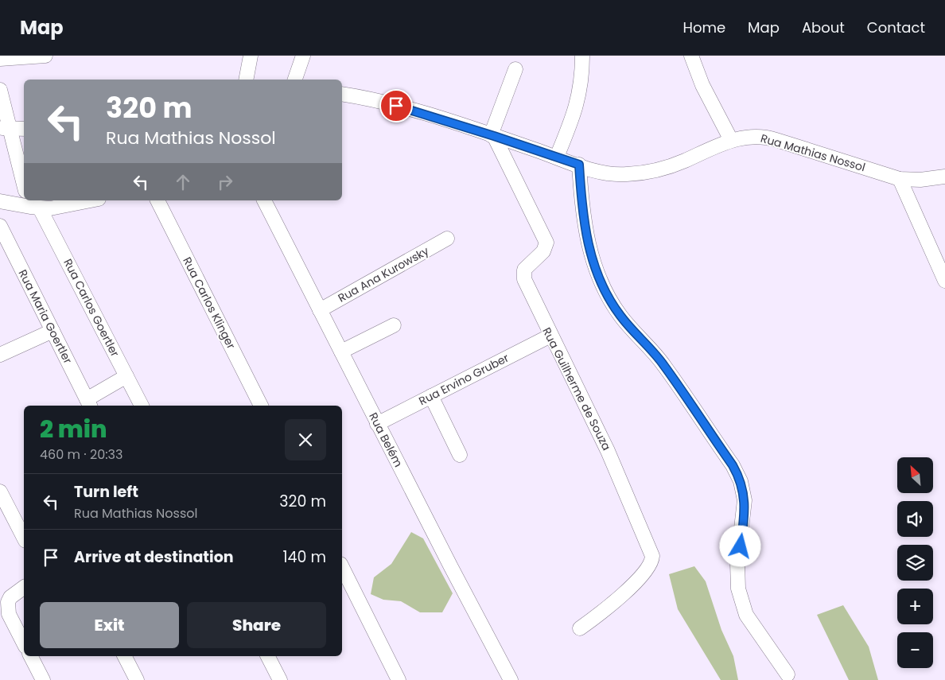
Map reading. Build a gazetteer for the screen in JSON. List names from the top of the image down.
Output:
{
  "streets": {
    "street": [
      "Rua Mathias Nossol",
      "Rua Ana Kurowsky",
      "Rua Carlos Klinger",
      "Rua Carlos Goertler",
      "Rua Maria Goertler",
      "Rua Ervino Gruber",
      "Rua Guilherme de Souza",
      "Rua Belém"
    ]
  },
  "crossings": [
    ["Rua Mathias Nossol", "Rua Guilherme de Souza"],
    ["Rua Ana Kurowsky", "Rua Belém"],
    ["Rua Ervino Gruber", "Rua Guilherme de Souza"],
    ["Rua Ervino Gruber", "Rua Belém"]
  ],
  "north": "top left",
  "page": {
    "header": "Map",
    "nav": [
      "Home",
      "Map",
      "About",
      "Contact"
    ],
    "turn": ["320 m", "Rua Mathias Nossol"],
    "heading": ["2 min", "460 m · 20:33"],
    "map_buttons": ["+", "−"],
    "list": [
      {
        "name": "Turn left",
        "note": "Rua Mathias Nossol",
        "value": "320 m"
      },
      {
        "name": "Arrive at destination",
        "value": "140 m"
      }
    ],
    "buttons": ["Exit", "Share"]
  }
}
